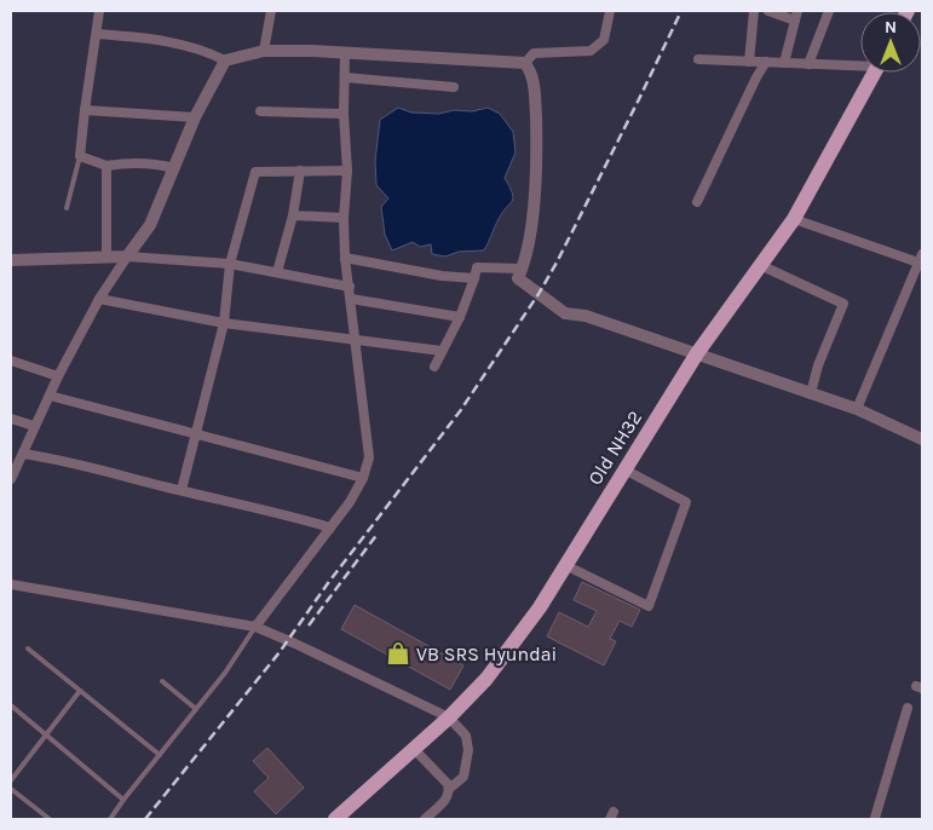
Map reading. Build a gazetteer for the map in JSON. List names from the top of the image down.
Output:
{
  "streets": {
    "main road": ["Old NH32"]
  },
  "places": {
    "shop": ["VB SRS Hyundai"]
  },
  "north": "top"
}
